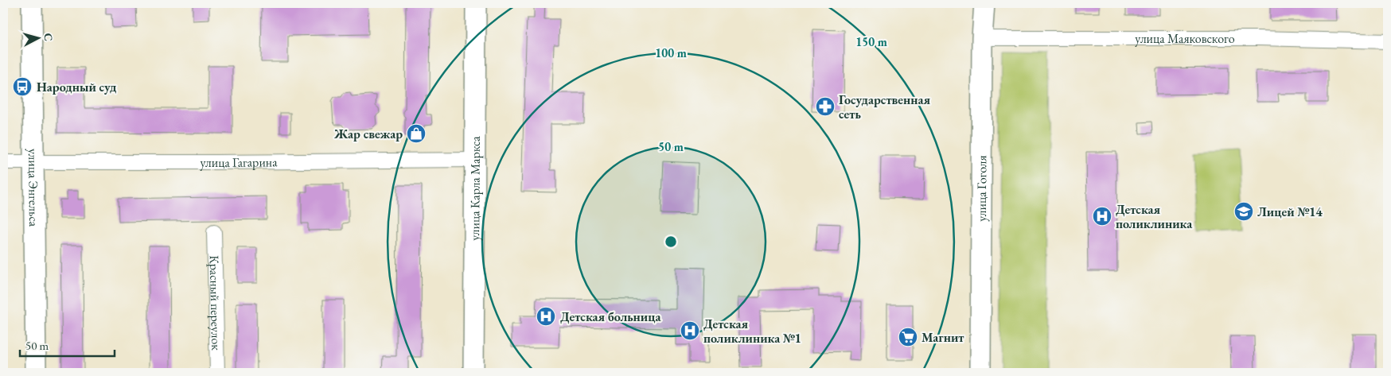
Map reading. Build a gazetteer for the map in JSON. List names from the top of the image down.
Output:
{
  "streets": {
    "street": [
      "улица Маяковского",
      "улица Гагарина",
      "улица Карла Маркса",
      "улица Гоголя",
      "улица Энгельса",
      "Красный переулок"
    ]
  },
  "crossings": [
    ["улица Маяковского", "улица Гоголя"],
    ["улица Гагарина", "улица Карла Маркса"],
    ["улица Гагарина", "улица Энгельса"]
  ],
  "places": {
    "bus stop": ["Народный суд"],
    "pharmacy": ["Государственная сеть"],
    "shop": ["Жар свежар"],
    "school or university": ["Лицей №14"],
    "hospital": ["Детская поликлиника", "Детская больница", "Детская поликлиника №1"],
    "supermarket": ["Магнит"]
  },
  "scale_bar": "50 m",
  "north": "right",
  "rings": ["150 m", "100 m", "50 m"]
}
